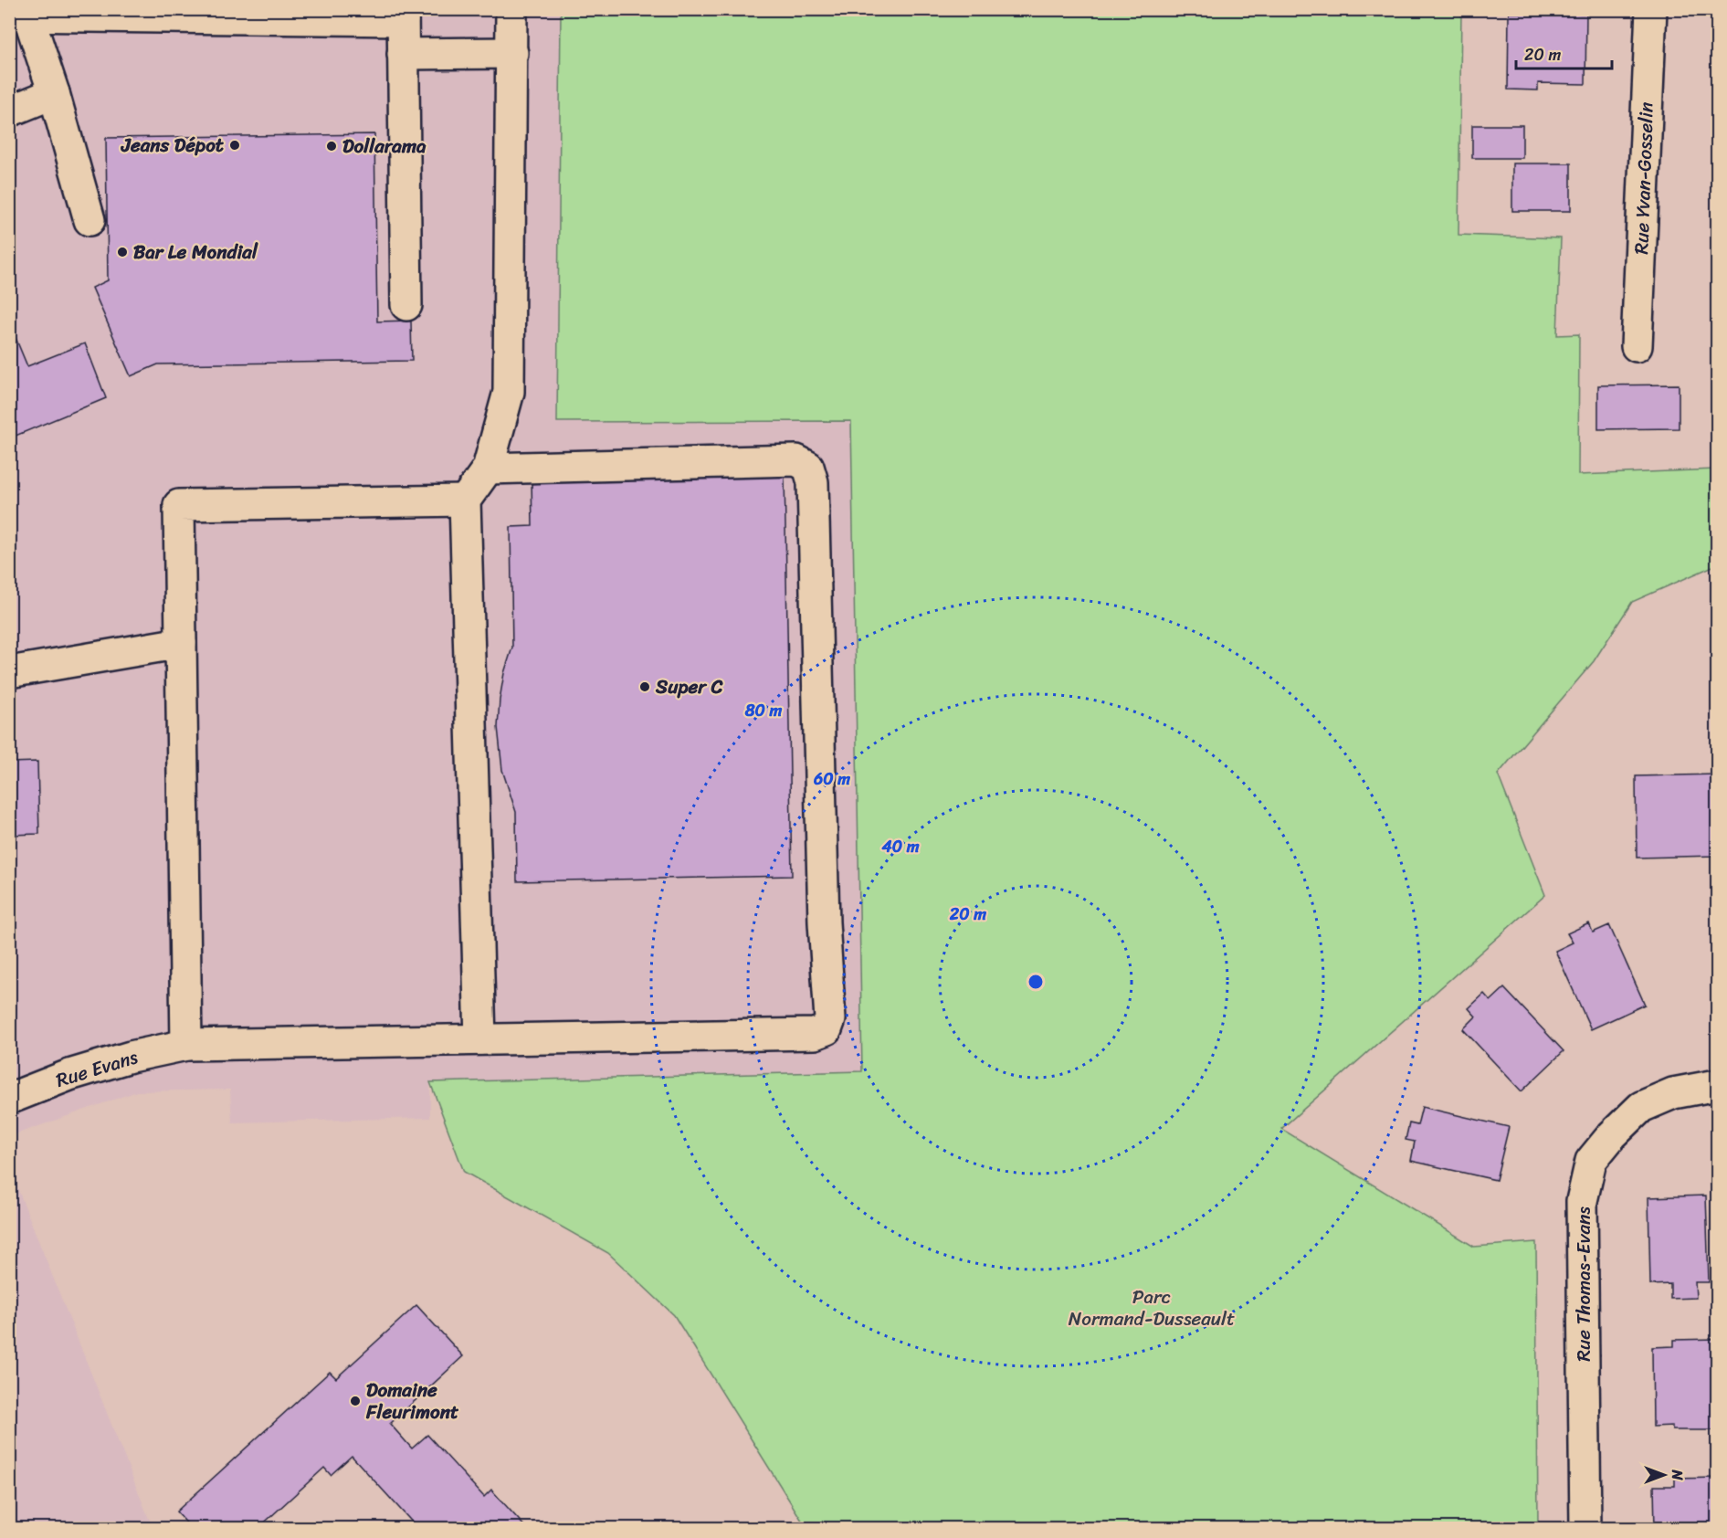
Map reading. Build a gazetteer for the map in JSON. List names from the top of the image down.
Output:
{
  "streets": {
    "street": ["Rue Yvan-Gosselin", "Rue Evans", "Rue Thomas-Evans"]
  },
  "parks": ["Parc Normand-Dusseault"],
  "places": [
    "Jeans Dépot",
    "Dollarama",
    "Bar Le Mondial",
    "Super C",
    "Domaine Fleurimont"
  ],
  "scale_bar": "20 m",
  "north": "right",
  "rings": [
    "80 m",
    "60 m",
    "40 m",
    "20 m"
  ]
}
